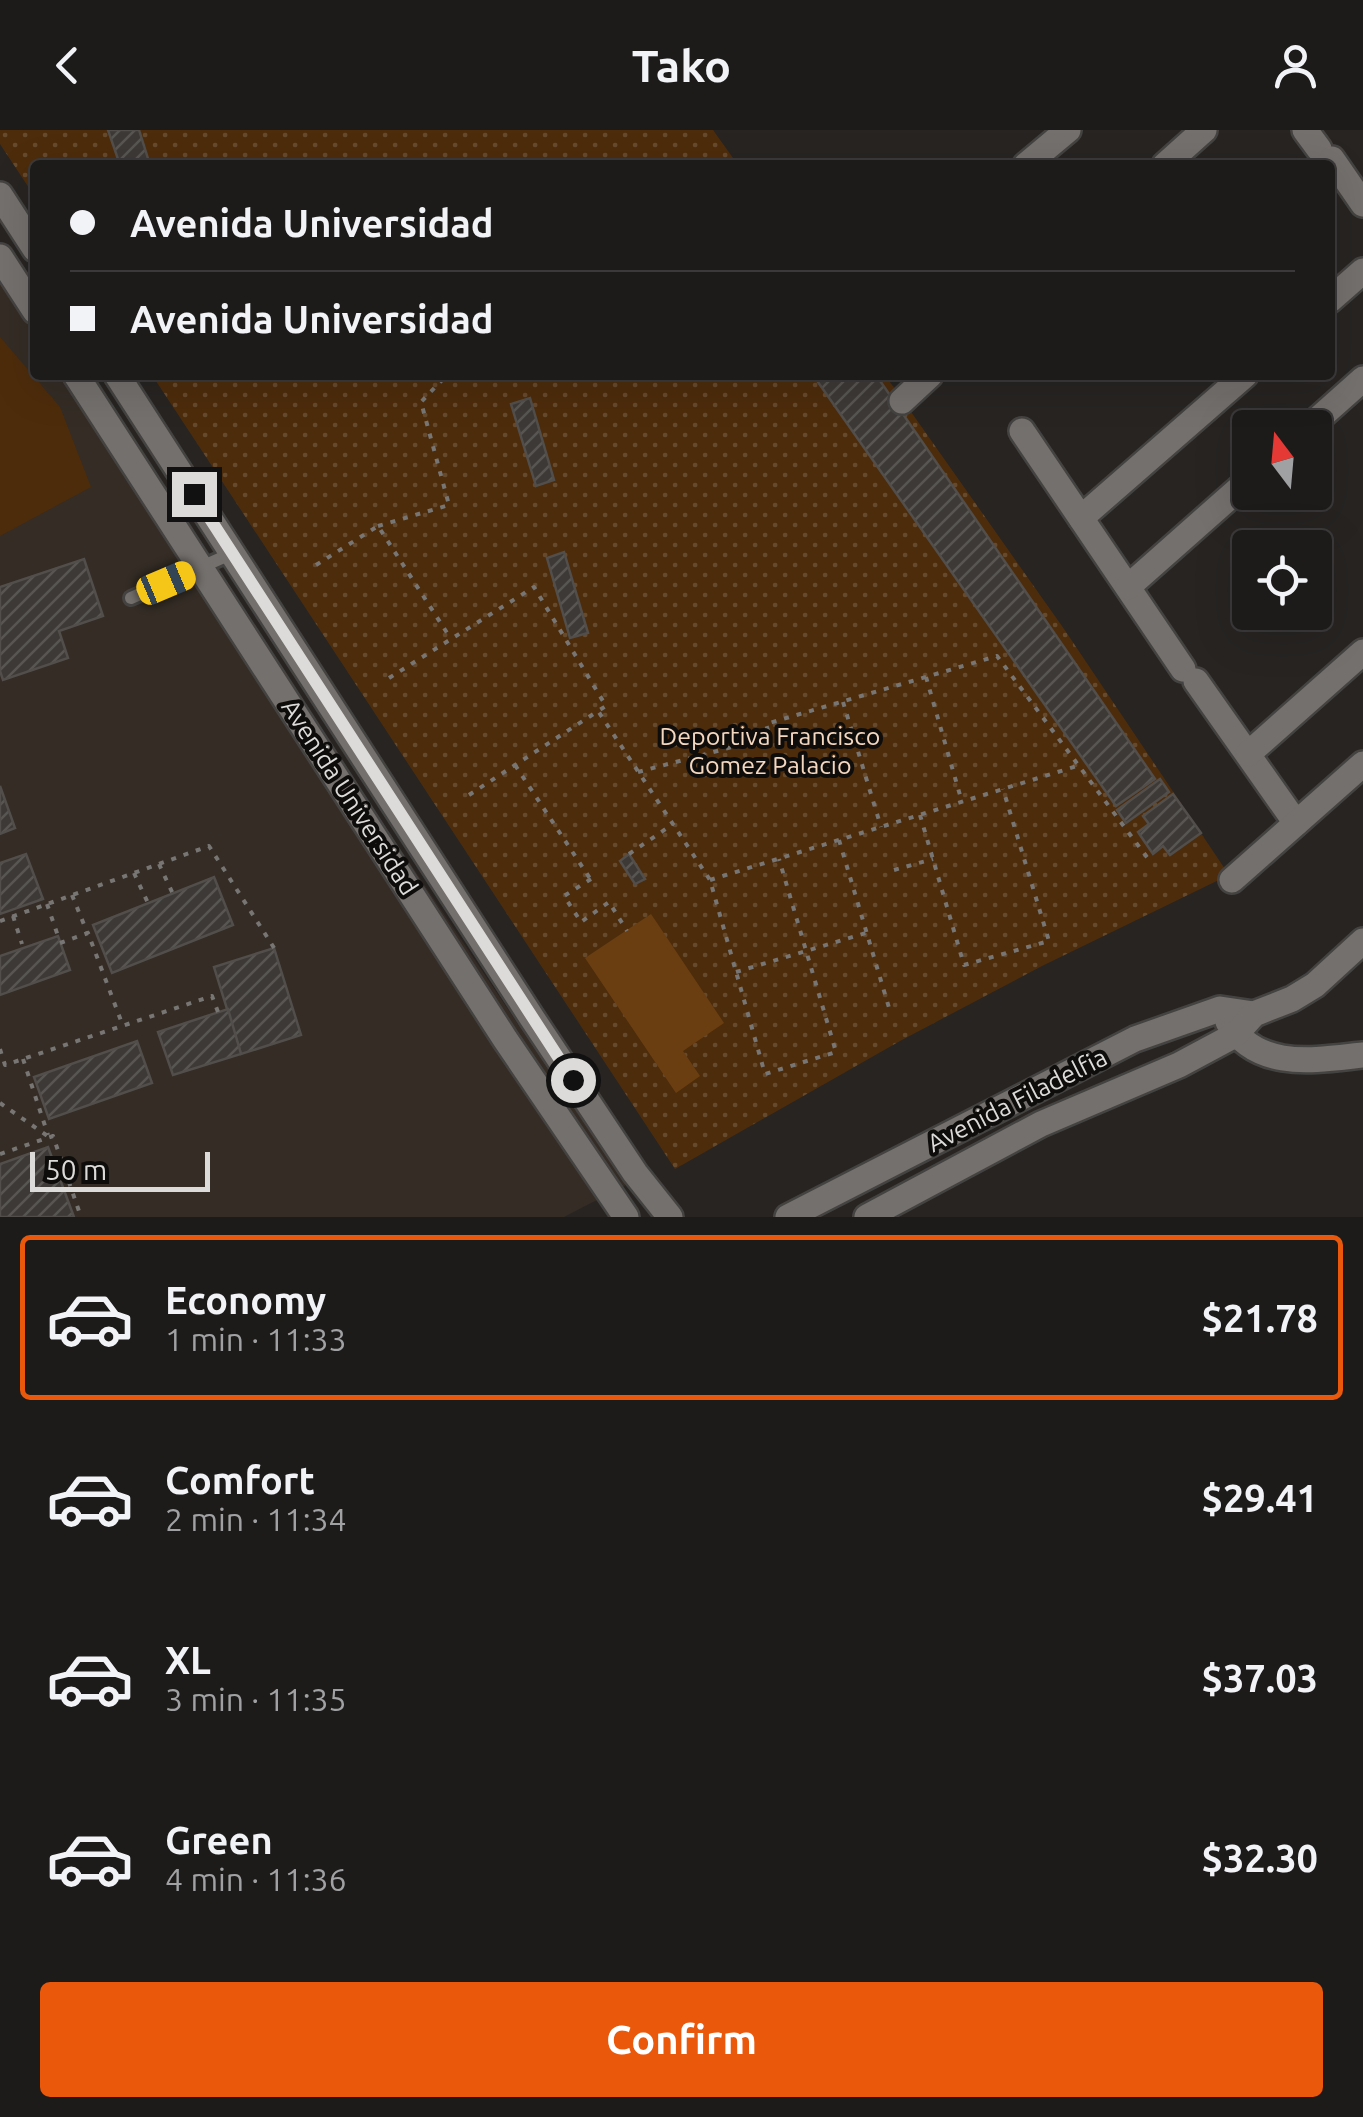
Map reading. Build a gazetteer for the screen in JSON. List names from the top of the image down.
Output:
{
  "streets": {
    "street": ["Avenida Universidad", "Avenida Filadelfia"]
  },
  "parks": ["Deportiva Francisco Gomez Palacio"],
  "scale_bar": "50 m",
  "north": "top",
  "page": {
    "header": "Tako",
    "banner": ["Avenida Universidad", "Avenida Universidad"],
    "scale": "50 m",
    "list": [
      {
        "name": "Economy",
        "note": "1 min · 11:33",
        "value": "$21.78"
      },
      {
        "name": "Comfort",
        "note": "2 min · 11:34",
        "value": "$29.41"
      },
      {
        "name": "XL",
        "note": "3 min · 11:35",
        "value": "$37.03"
      },
      {
        "name": "Green",
        "note": "4 min · 11:36",
        "value": "$32.30"
      }
    ],
    "buttons": "Confirm"
  }
}
